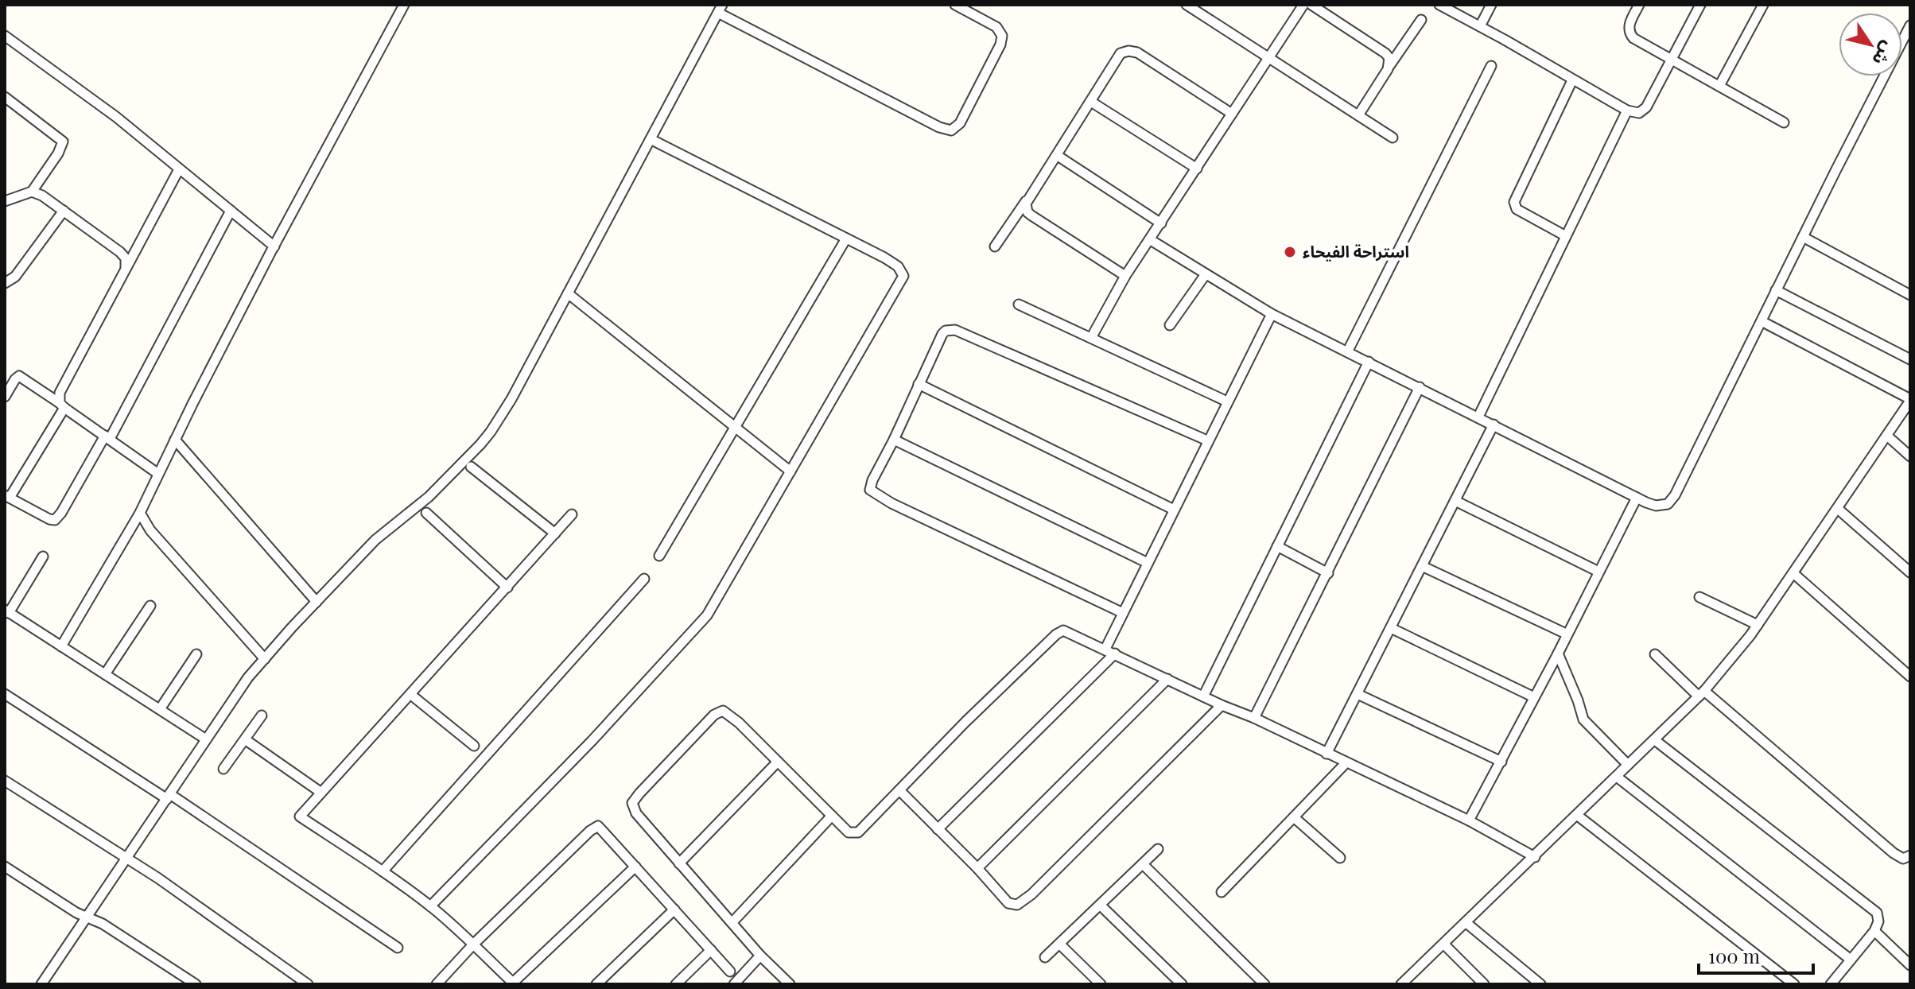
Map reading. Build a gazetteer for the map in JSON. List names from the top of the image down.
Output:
{
  "places": ["استراحة الفيحاء"],
  "scale_bar": "100 m",
  "north": "bottom right"
}
